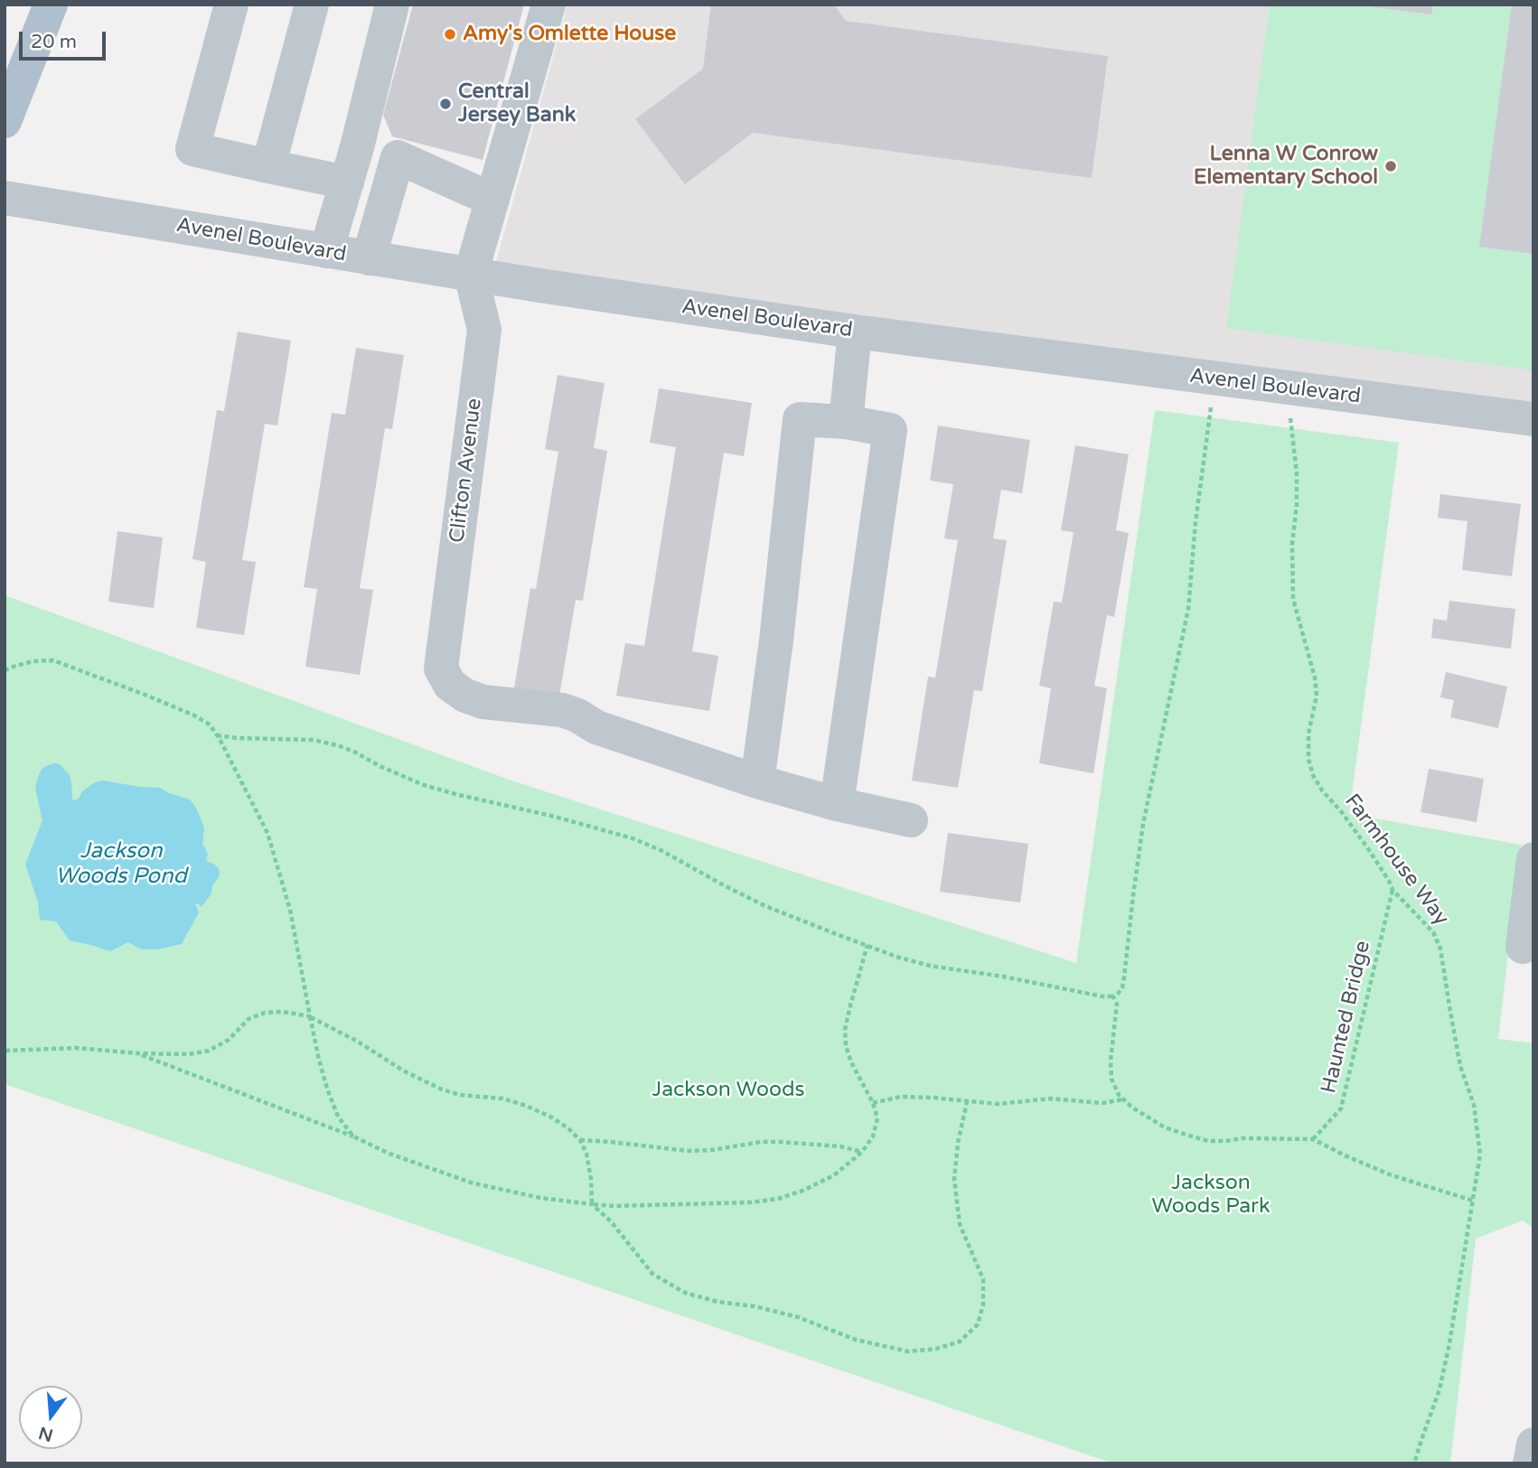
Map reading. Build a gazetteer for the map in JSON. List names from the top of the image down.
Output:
{
  "streets": {
    "street": ["Avenel Boulevard", "Clifton Avenue"],
    "path": ["Farmhouse Way", "Haunted Bridge"]
  },
  "crossings": [
    ["Avenel Boulevard", "Clifton Avenue"],
    ["Avenel Boulevard", "Farmhouse Way"],
    ["Farmhouse Way", "Haunted Bridge"]
  ],
  "water": ["Jackson Woods Pond"],
  "parks": ["Jackson Woods", "Jackson Woods Park"],
  "places": ["Amy's Omlette House", "Central Jersey Bank", "Lenna W Conrow Elementary School"],
  "scale_bar": "20 m",
  "north": "bottom"
}
